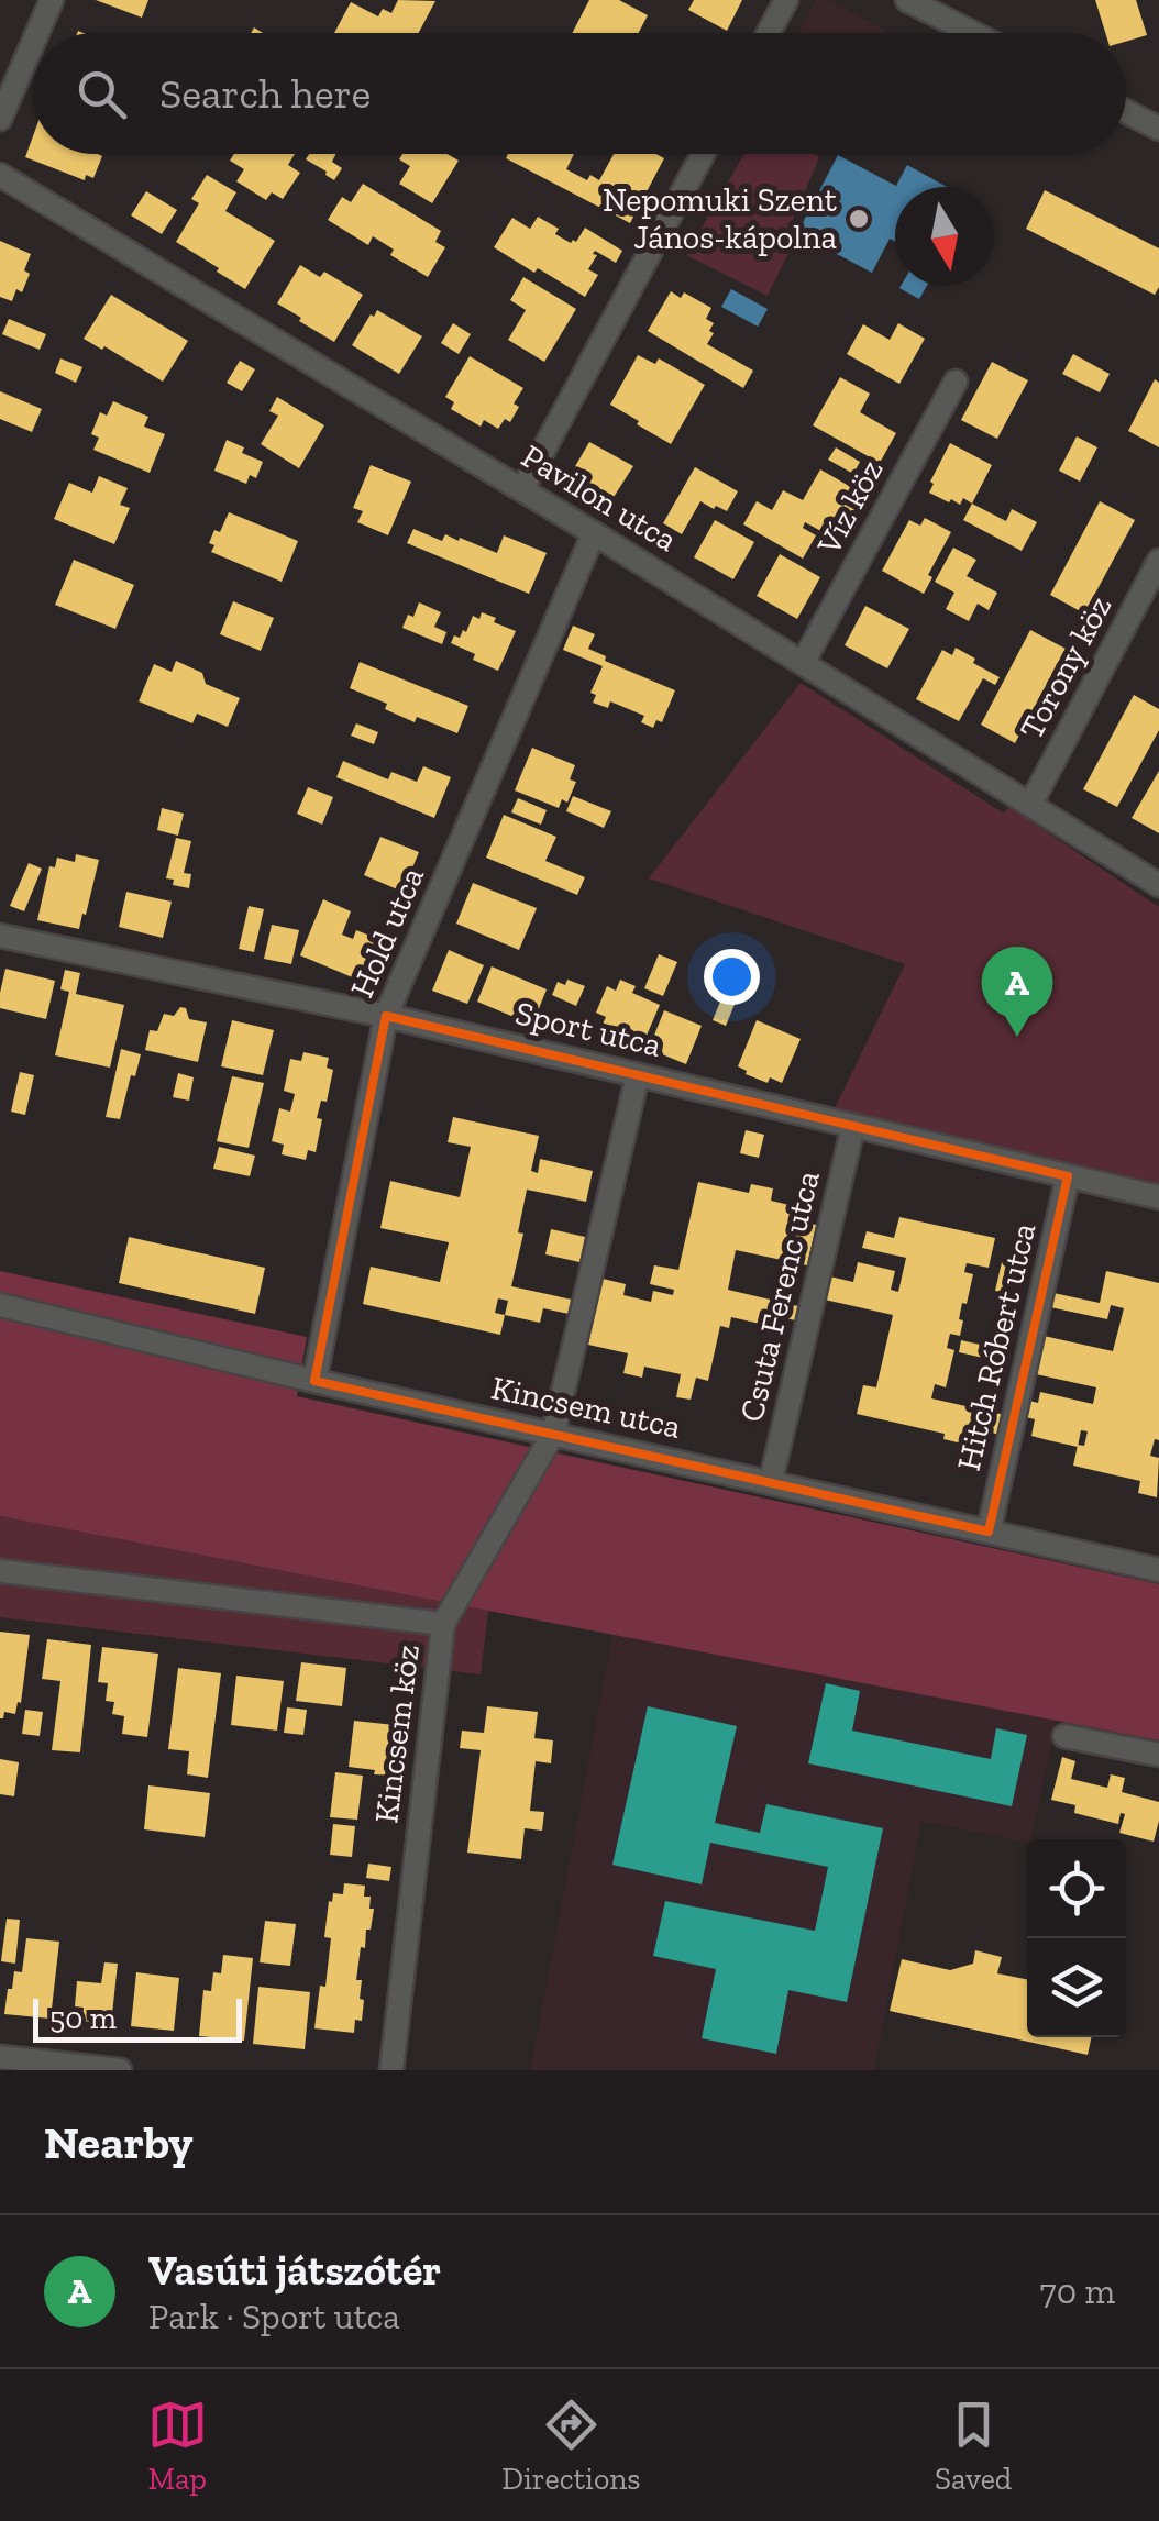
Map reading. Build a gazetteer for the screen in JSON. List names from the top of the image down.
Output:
{
  "streets": {
    "street": [
      "Pavilon utca",
      "Víz köz",
      "Torony köz",
      "Hold utca",
      "Sport utca",
      "Csuta Ferenc utca",
      "Hitch Róbert utca",
      "Kincsem utca",
      "Kincsem köz"
    ]
  },
  "crossings": [
    ["Pavilon utca", "Víz köz"],
    ["Pavilon utca", "Torony köz"],
    ["Pavilon utca", "Hold utca"],
    ["Hold utca", "Sport utca"],
    ["Hold utca", "Kincsem utca"],
    ["Sport utca", "Csuta Ferenc utca"],
    ["Sport utca", "Hitch Róbert utca"],
    ["Sport utca", "Kincsem köz"],
    ["Csuta Ferenc utca", "Kincsem utca"],
    ["Hitch Róbert utca", "Kincsem utca"],
    ["Kincsem utca", "Kincsem köz"]
  ],
  "places": ["Nepomuki Szent János-kápolna"],
  "scale_bar": "50 m",
  "north": "bottom",
  "page": {
    "search": "Search here",
    "pins": "A",
    "scale": "50 m",
    "heading": "Nearby",
    "list": [
      {
        "mark": "A",
        "name": "Vasúti játszótér",
        "note": "Park · Sport utca",
        "value": "70 m"
      }
    ],
    "nav": ["Map", "Directions", "Saved"]
  }
}
